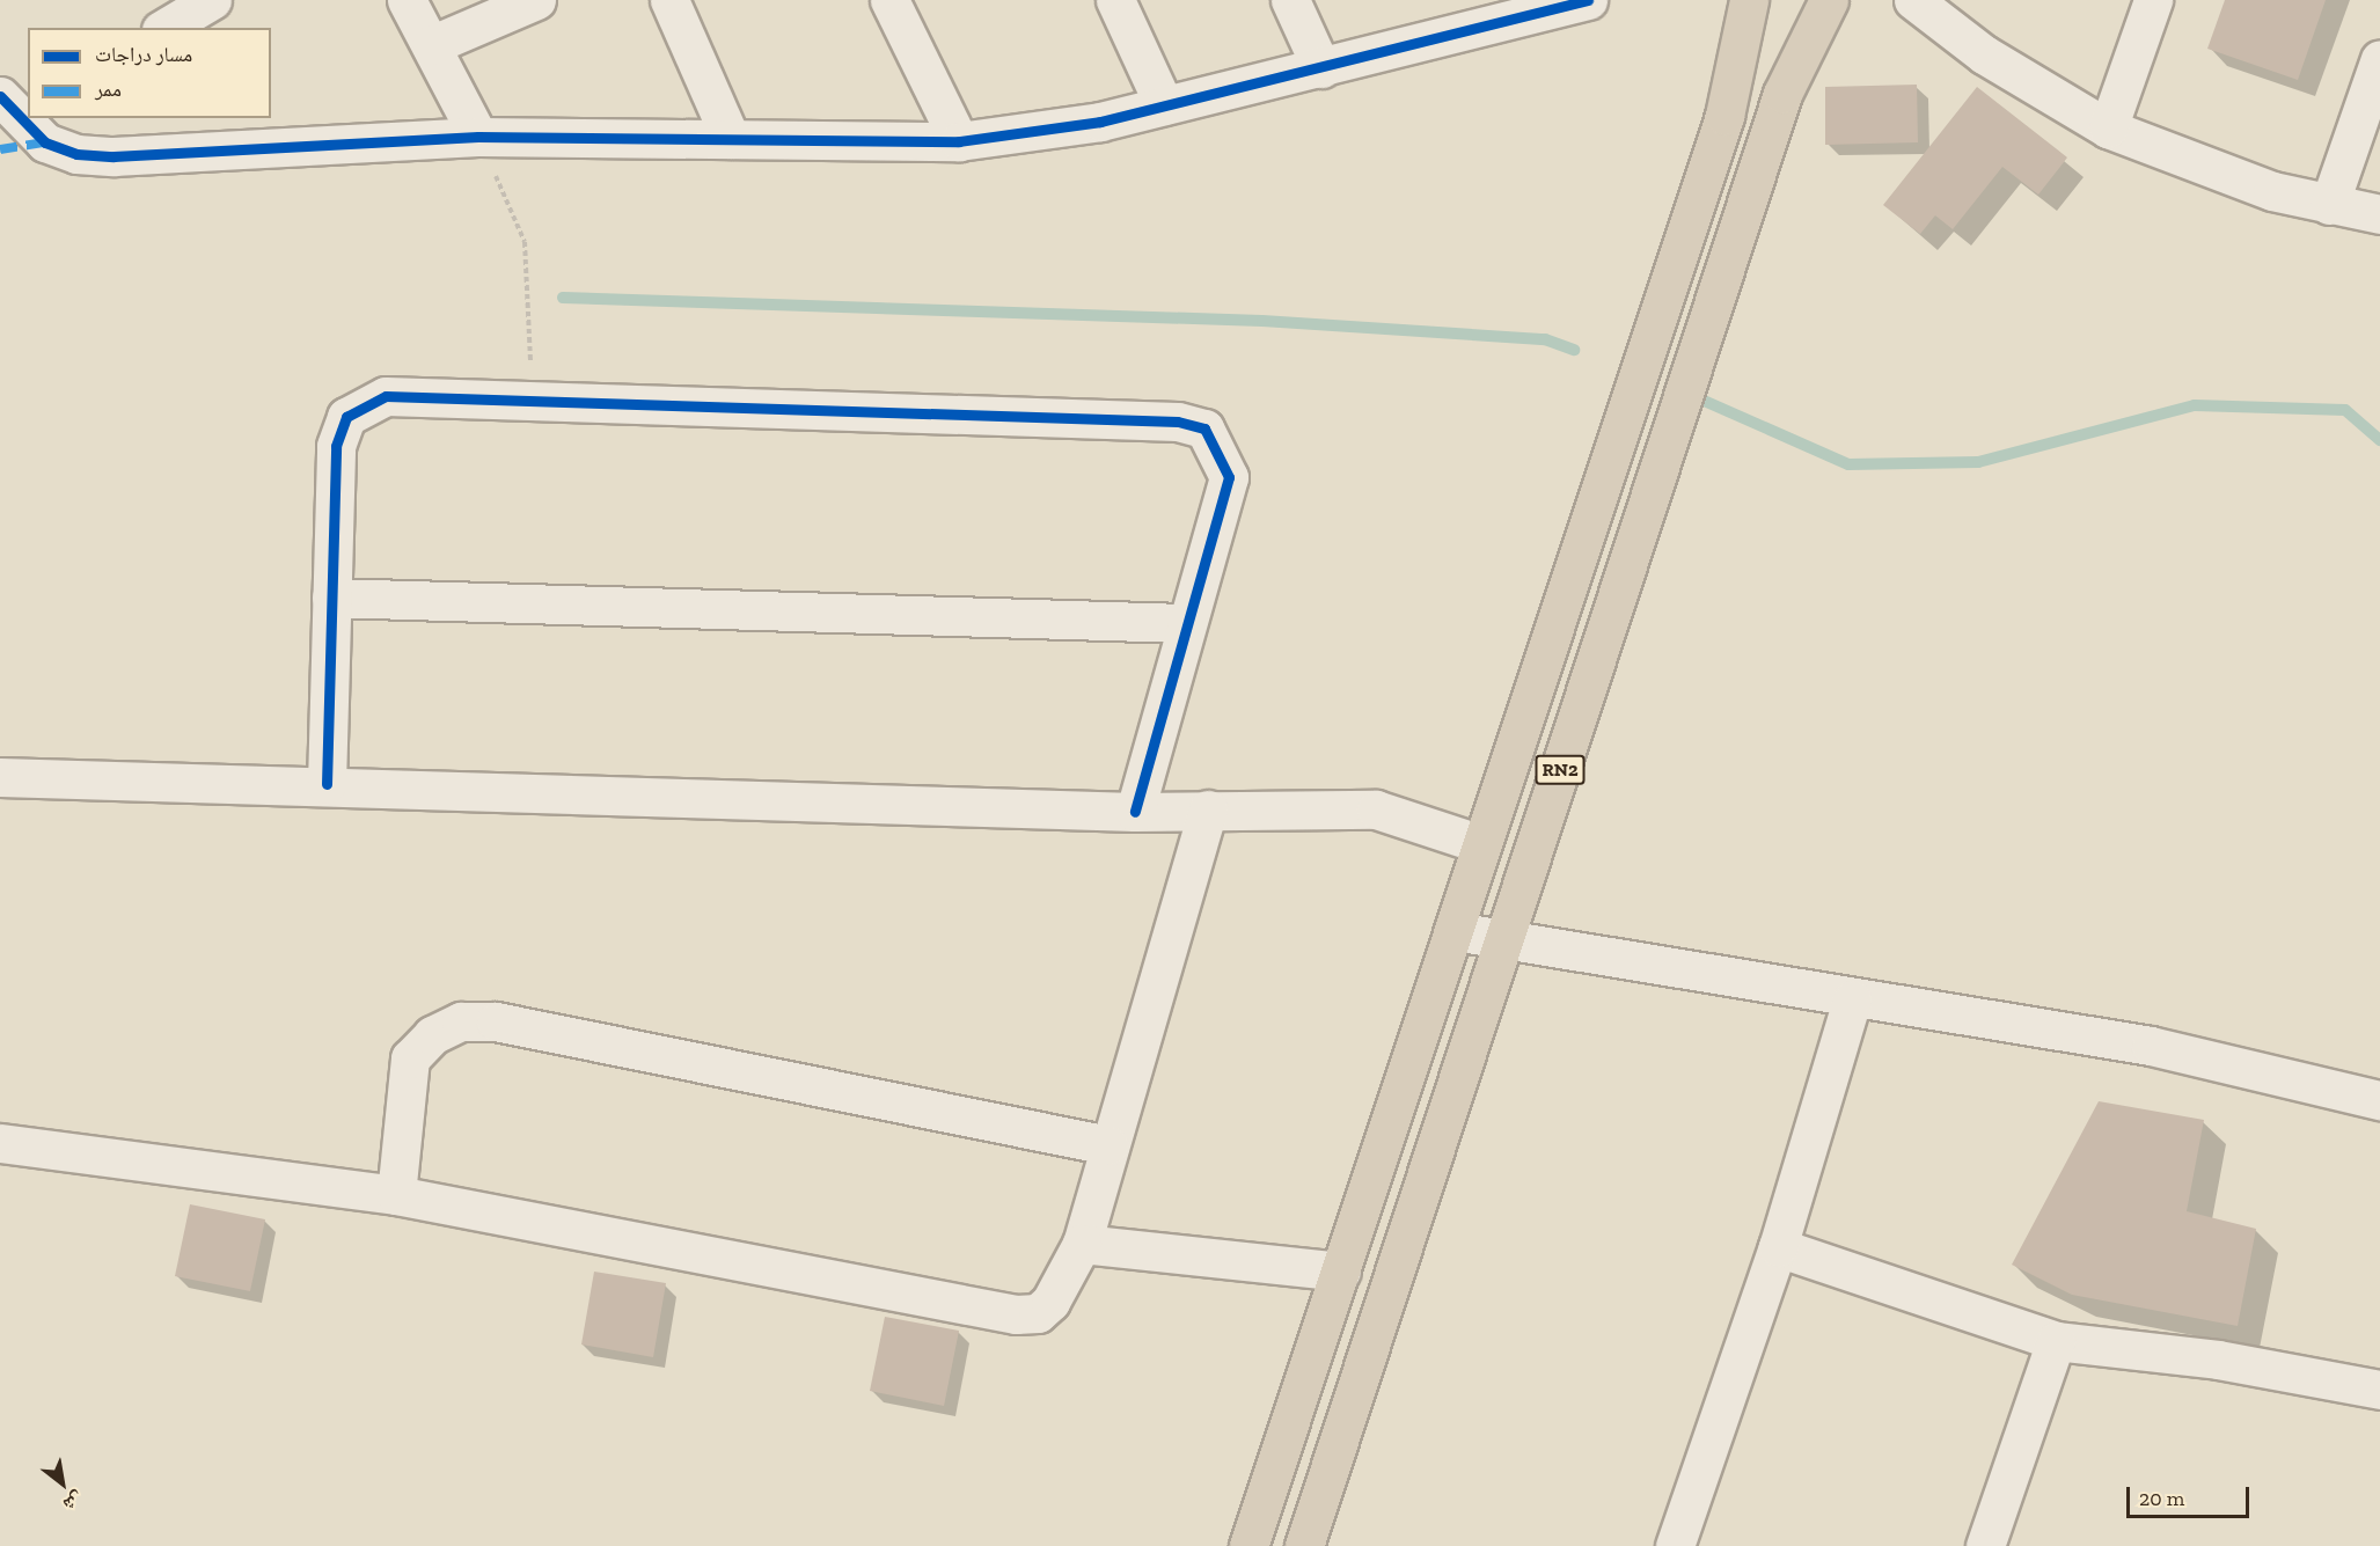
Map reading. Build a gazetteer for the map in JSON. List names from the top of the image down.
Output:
{
  "streets": {
    "highway": ["RN2"]
  },
  "legend": ["مسار دراجات", "ممر"],
  "scale_bar": "20 m",
  "north": "bottom right"
}
